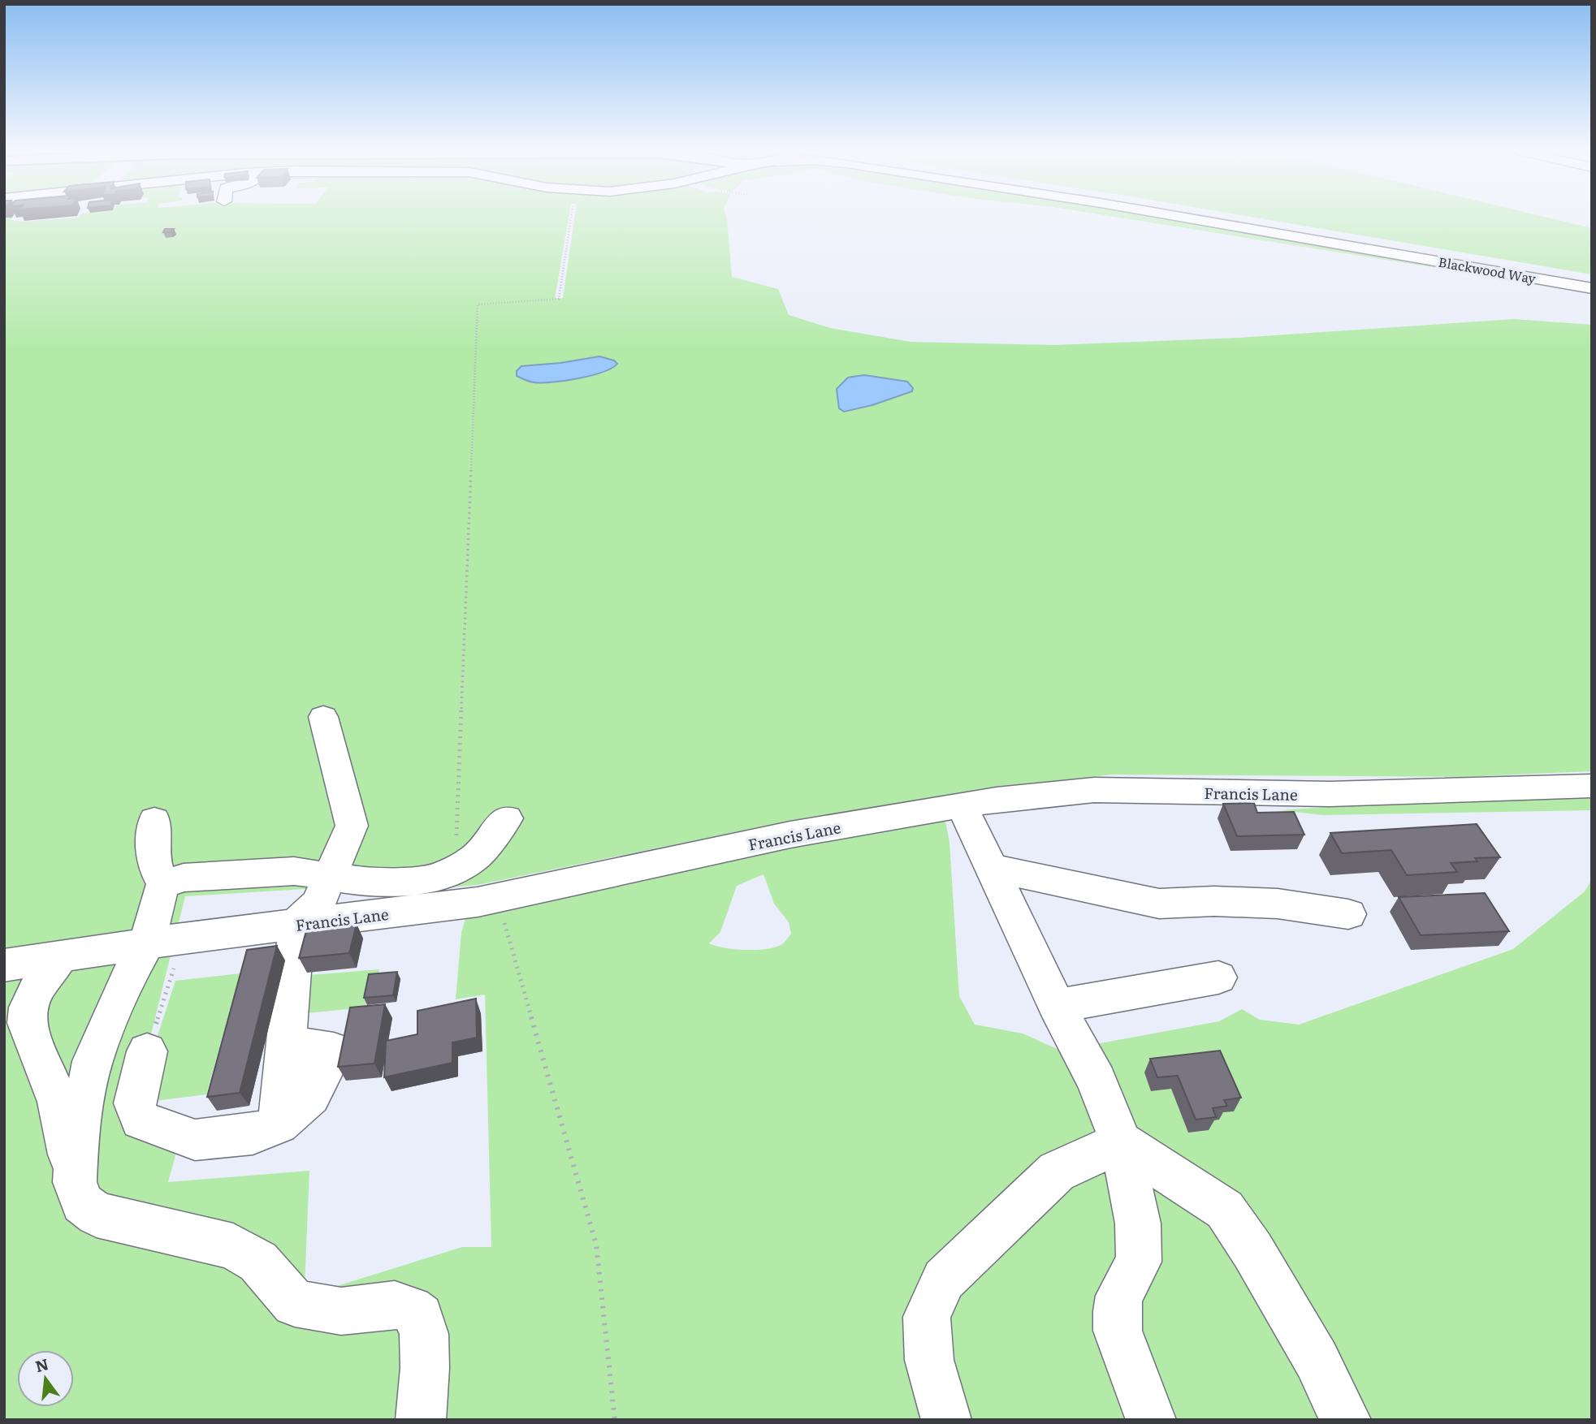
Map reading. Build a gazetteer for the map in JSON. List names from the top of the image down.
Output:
{
  "streets": {
    "street": ["Blackwood Way", "Francis Lane"]
  },
  "north": "top"
}
